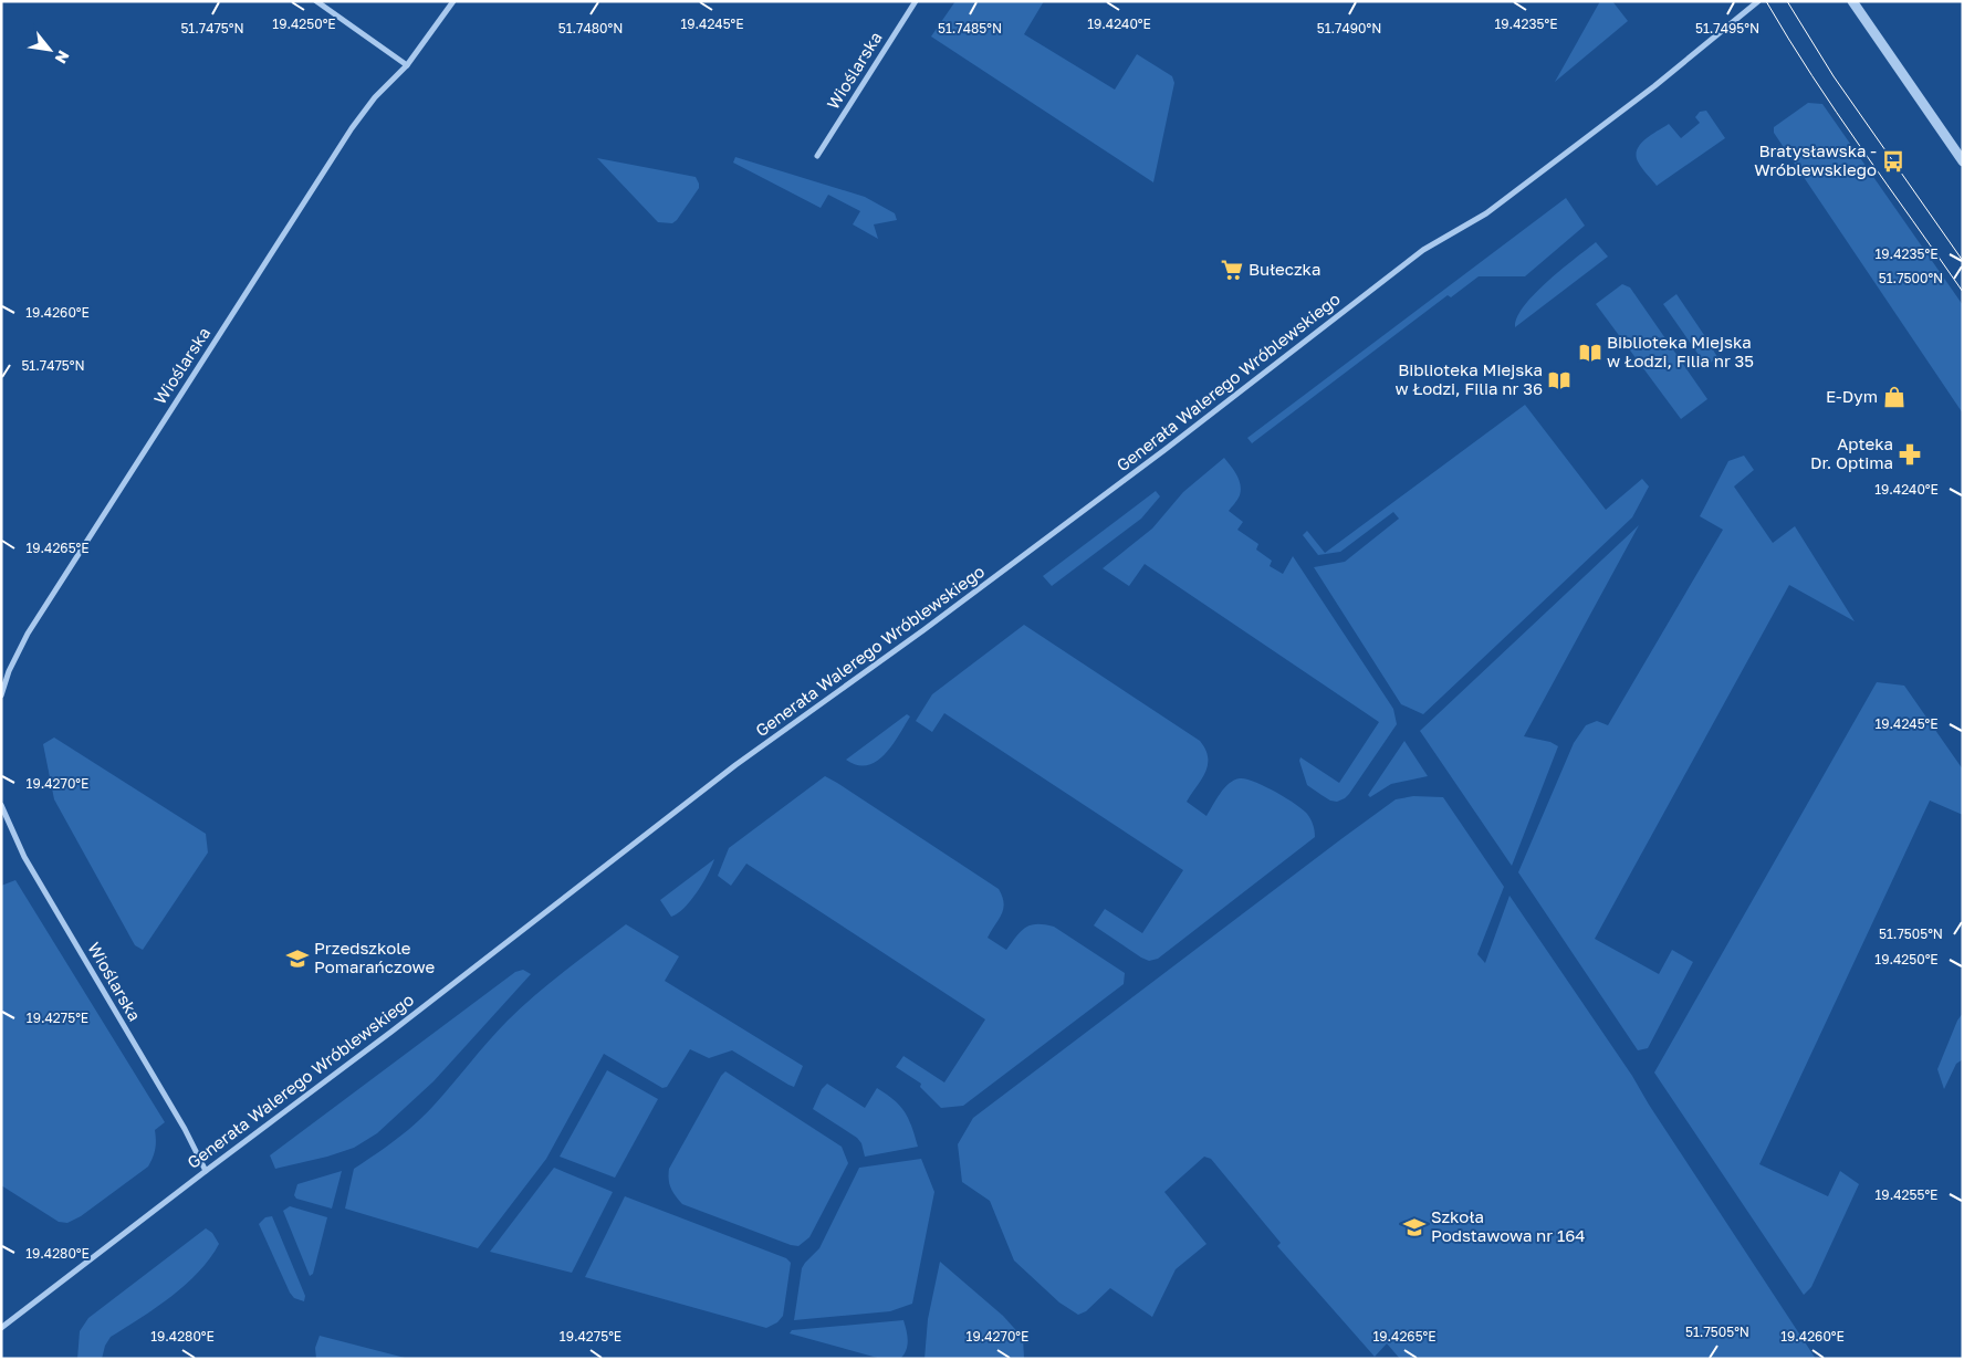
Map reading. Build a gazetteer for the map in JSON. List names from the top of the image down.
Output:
{
  "streets": {
    "street": ["Wioślarska", "Generała Walerego Wróblewskiego"]
  },
  "crossings": [
    ["Wioślarska", "Generała Walerego Wróblewskiego"]
  ],
  "places": {
    "bus stop": ["Bratysławska - Wróblewskiego"],
    "supermarket": ["Bułeczka"],
    "library": ["Biblioteka Miejska w Łodzi, Filia nr 35", "Biblioteka Miejska w Łodzi, Filia nr 36"],
    "shop": ["E-Dym"],
    "pharmacy": ["Apteka Dr. Optima"],
    "school or university": ["Przedszkole Pomarańczowe", "Szkoła Podstawowa nr 164"]
  },
  "north": "bottom right",
  "coordinates": [
    "19.4250°E",
    "19.4245°E",
    "19.4240°E",
    "19.4235°E",
    "51.7475°N",
    "51.7480°N",
    "51.7485°N",
    "51.7490°N",
    "51.7495°N",
    "51.7500°N",
    "19.4260°E",
    "19.4265°E",
    "19.4270°E",
    "51.7505°N",
    "19.4275°E",
    "19.4255°E",
    "19.4280°E"
  ]
}
